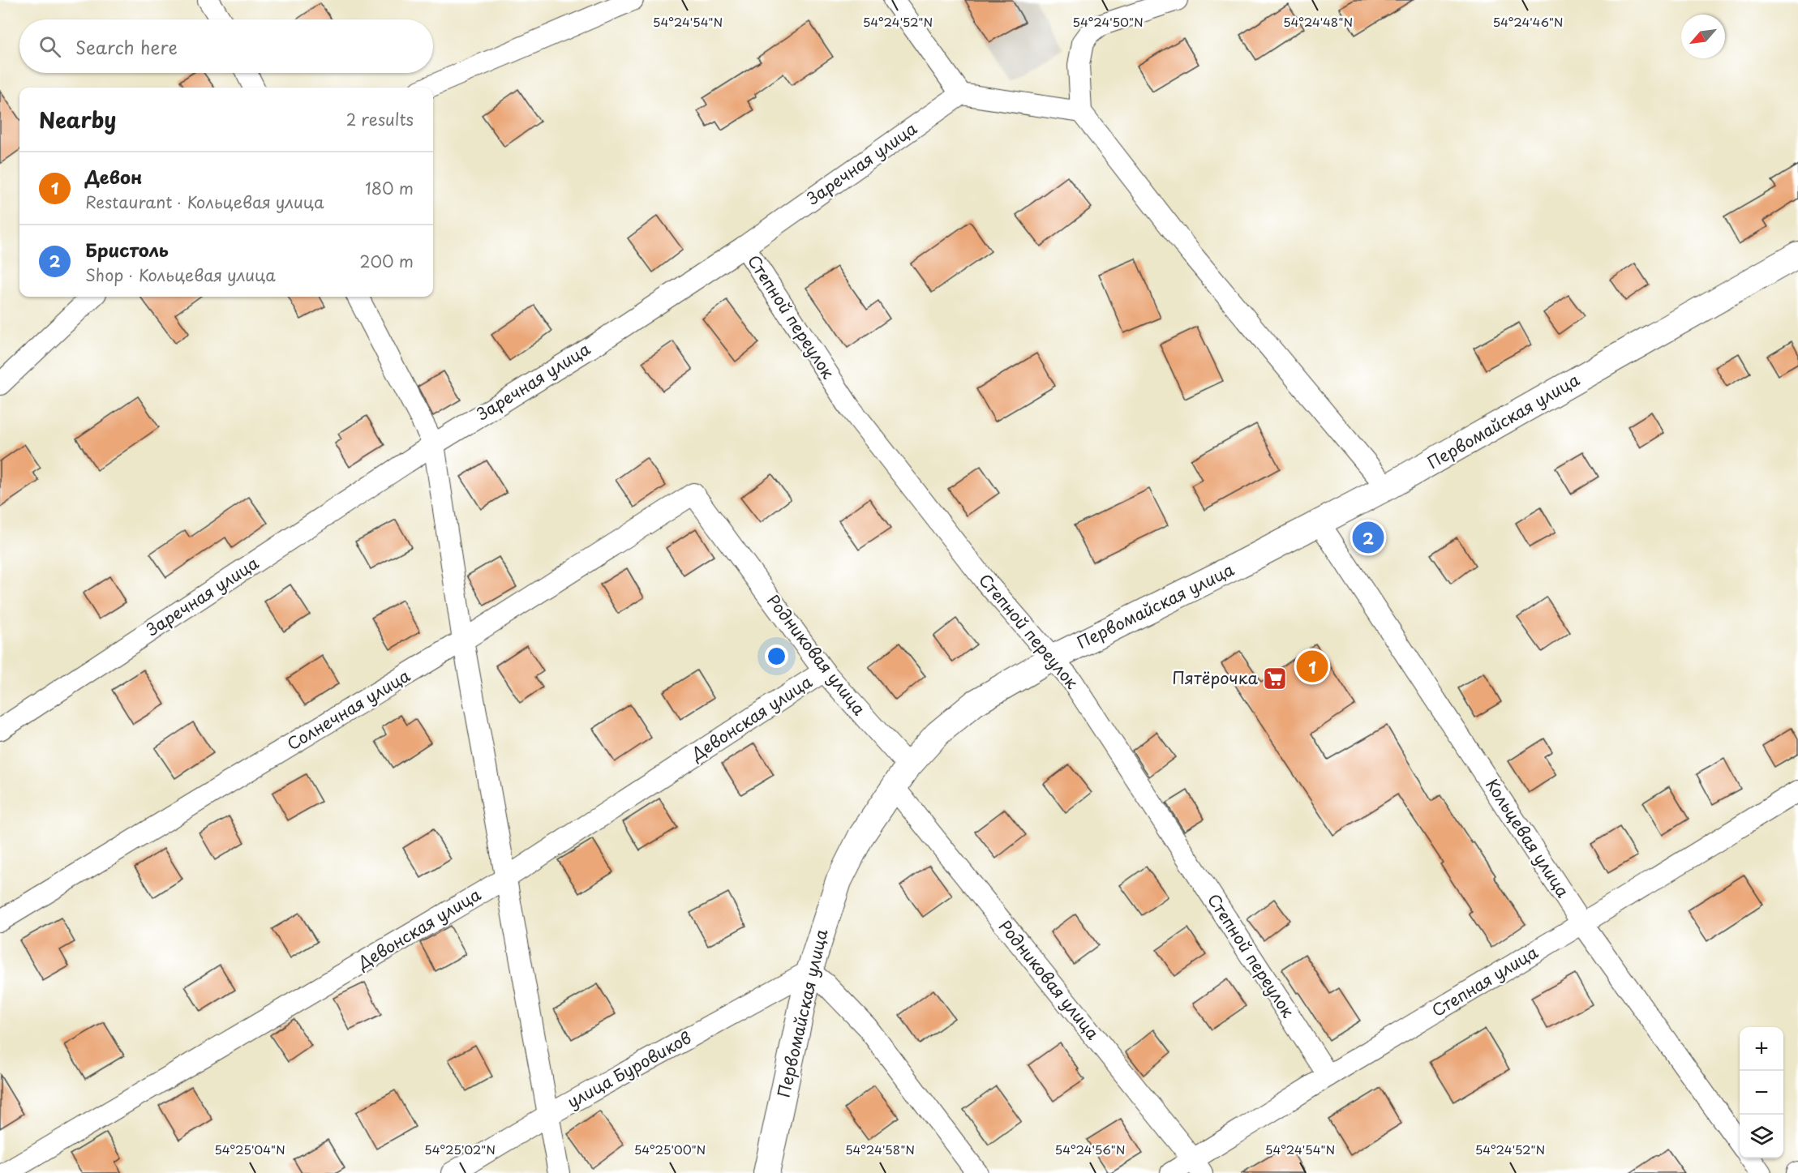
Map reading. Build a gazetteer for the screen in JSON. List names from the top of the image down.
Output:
{
  "streets": {
    "street": [
      "Заречная улица",
      "Степной переулок",
      "Первомайская улица",
      "Родниковая улица",
      "Солнечная улица",
      "Девонская улица",
      "Кольцевая улица",
      "Степная улица",
      "улица Буровиков"
    ]
  },
  "crossings": [
    ["Заречная улица", "Степной переулок"],
    ["Степной переулок", "Первомайская улица"],
    ["Степной переулок", "Степная улица"],
    ["Первомайская улица", "Родниковая улица"],
    ["Первомайская улица", "Кольцевая улица"],
    ["Первомайская улица", "улица Буровиков"],
    ["Родниковая улица", "Солнечная улица"],
    ["Родниковая улица", "Девонская улица"],
    ["Родниковая улица", "Степная улица"],
    ["Кольцевая улица", "Степная улица"]
  ],
  "places": {
    "supermarket": ["Пятёрочка"]
  },
  "north": "bottom left",
  "page": {
    "search": "Search here",
    "heading": ["Nearby", "2 results"],
    "list": [
      {
        "mark": "1",
        "name": "Девон",
        "note": "Restaurant · Кольцевая улица",
        "value": "180 m"
      },
      {
        "mark": "2",
        "name": "Бристоль",
        "note": "Shop · Кольцевая улица",
        "value": "200 m"
      }
    ],
    "pins": ["2", "1"],
    "map_buttons": ["+", "−"]
  },
  "coordinates": [
    "54°24'54\"N",
    "54°24'50\"N",
    "54°24'48\"N",
    "54°24'52\"N",
    "54°24'46\"N",
    "54°25'04\"N",
    "54°25'02\"N",
    "54°25'00\"N",
    "54°24'58\"N",
    "54°24'56\"N"
  ]
}
